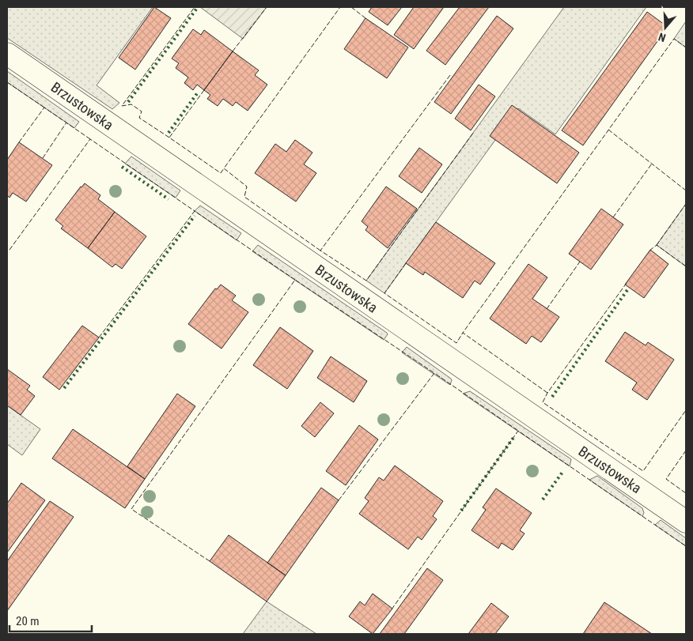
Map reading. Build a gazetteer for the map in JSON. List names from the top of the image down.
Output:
{
  "streets": {
    "street": ["Brzustowska"]
  },
  "scale_bar": "20 m",
  "north": "bottom"
}
